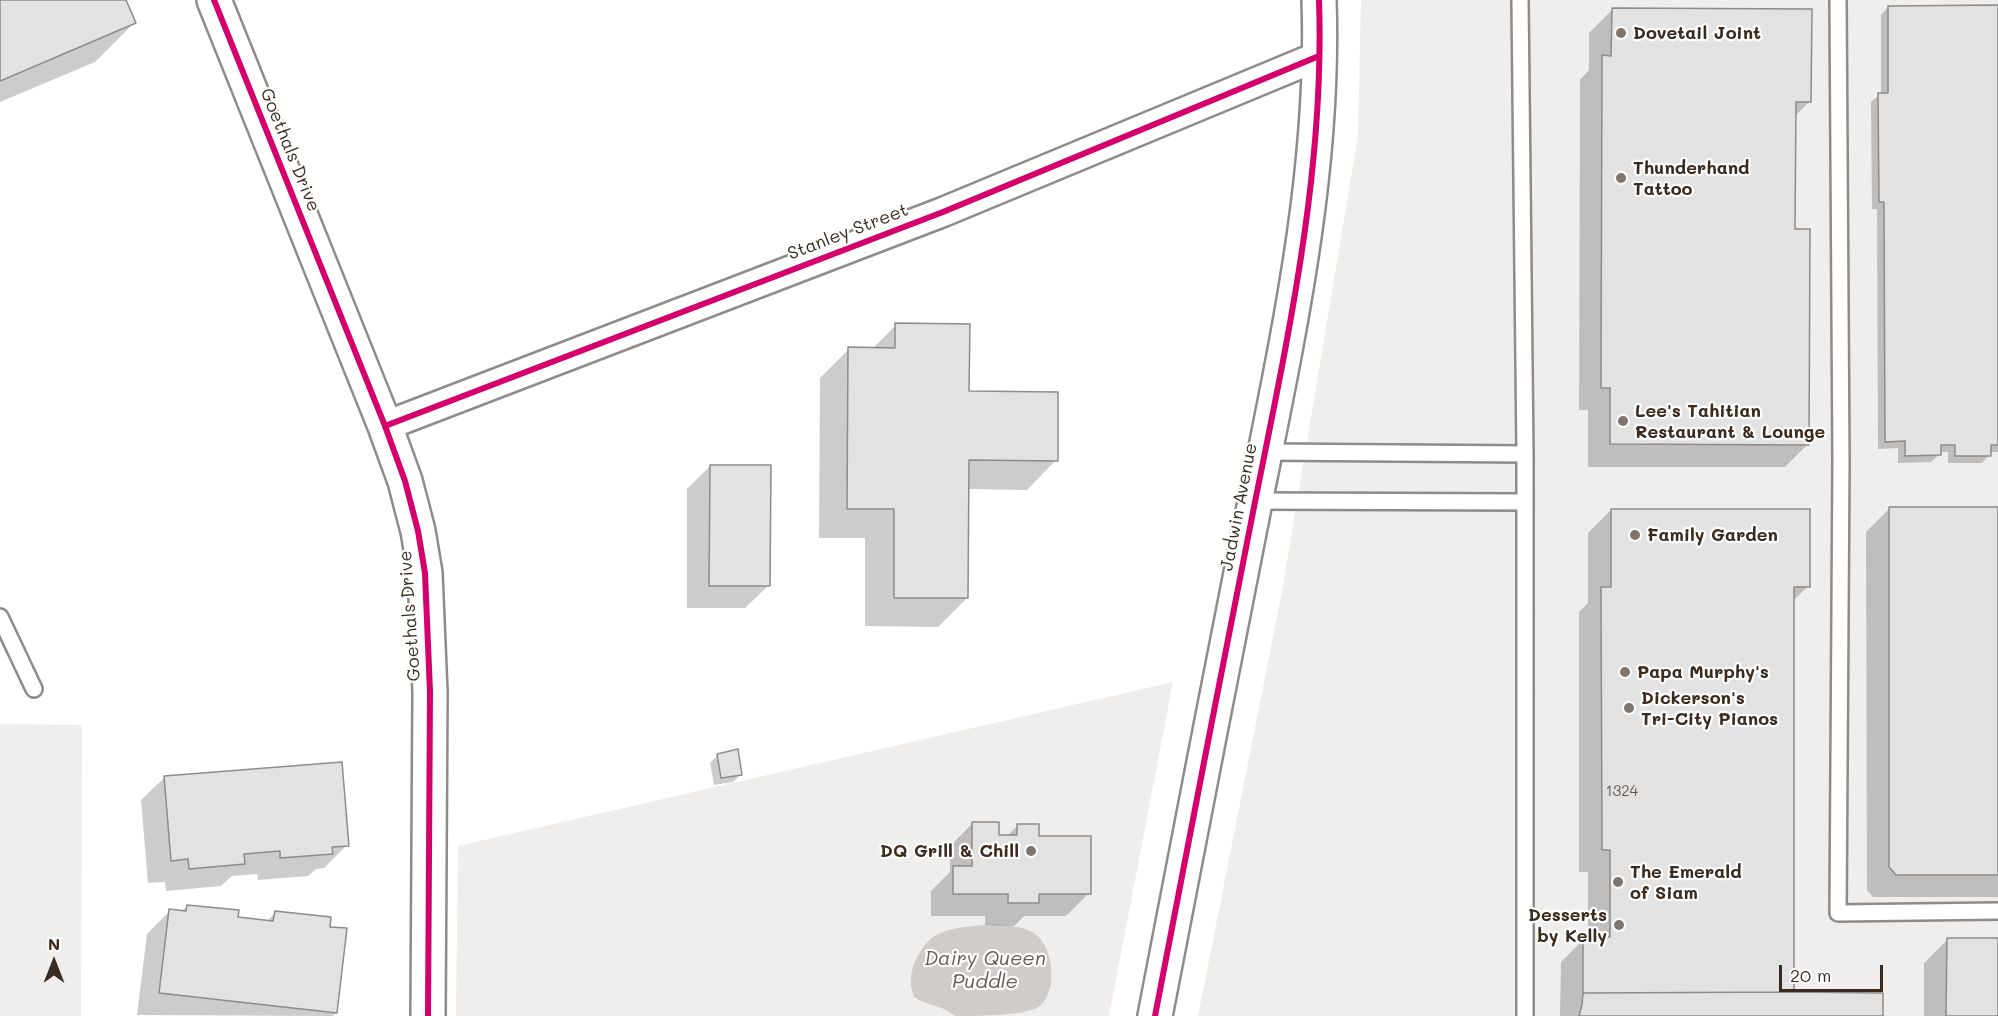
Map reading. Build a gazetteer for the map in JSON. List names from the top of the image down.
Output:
{
  "streets": {
    "street": ["Goethals Drive", "Stanley Street", "Jadwin Avenue"]
  },
  "crossings": [
    ["Goethals Drive", "Stanley Street"],
    ["Stanley Street", "Jadwin Avenue"]
  ],
  "water": ["Dairy Queen Puddle"],
  "places": [
    "Dovetail Joint",
    "Thunderhand Tattoo",
    "Lee's Tahitian Restaurant & Lounge",
    "Family Garden",
    "Papa Murphy's",
    "Dickerson's Tri-City Pianos",
    "DQ Grill & Chill",
    "The Emerald of Siam",
    "Desserts by Kelly"
  ],
  "house_numbers": ["1324"],
  "scale_bar": "20 m",
  "north": "top"
}
